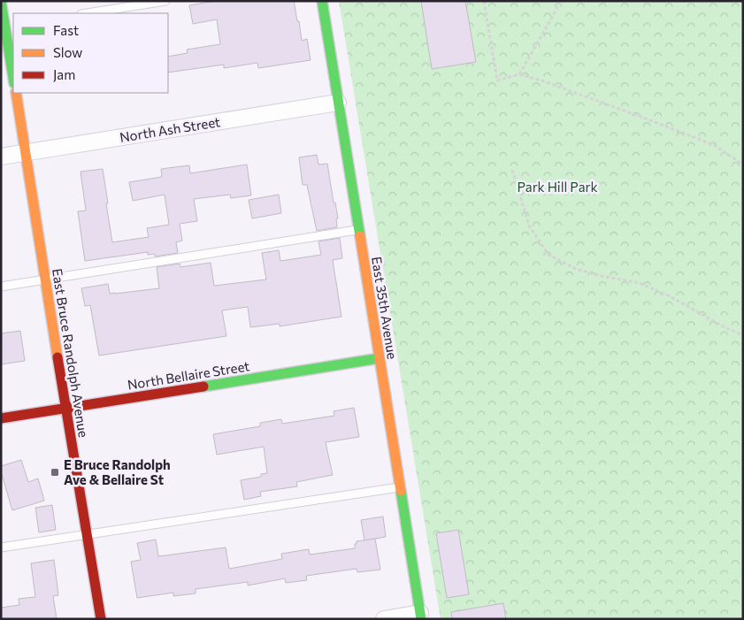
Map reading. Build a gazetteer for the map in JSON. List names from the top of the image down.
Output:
{
  "streets": {
    "street": [
      "North Ash Street",
      "East 35th Avenue",
      "East Bruce Randolph Avenue",
      "North Bellaire Street"
    ]
  },
  "crossings": [
    ["North Ash Street", "East 35th Avenue"],
    ["North Ash Street", "East Bruce Randolph Avenue"],
    ["East 35th Avenue", "North Bellaire Street"],
    ["East Bruce Randolph Avenue", "North Bellaire Street"]
  ],
  "parks": ["Park Hill Park"],
  "places": {
    "transit": ["E Bruce Randolph Ave & Bellaire St"]
  },
  "legend": ["Fast", "Slow", "Jam"]
}
